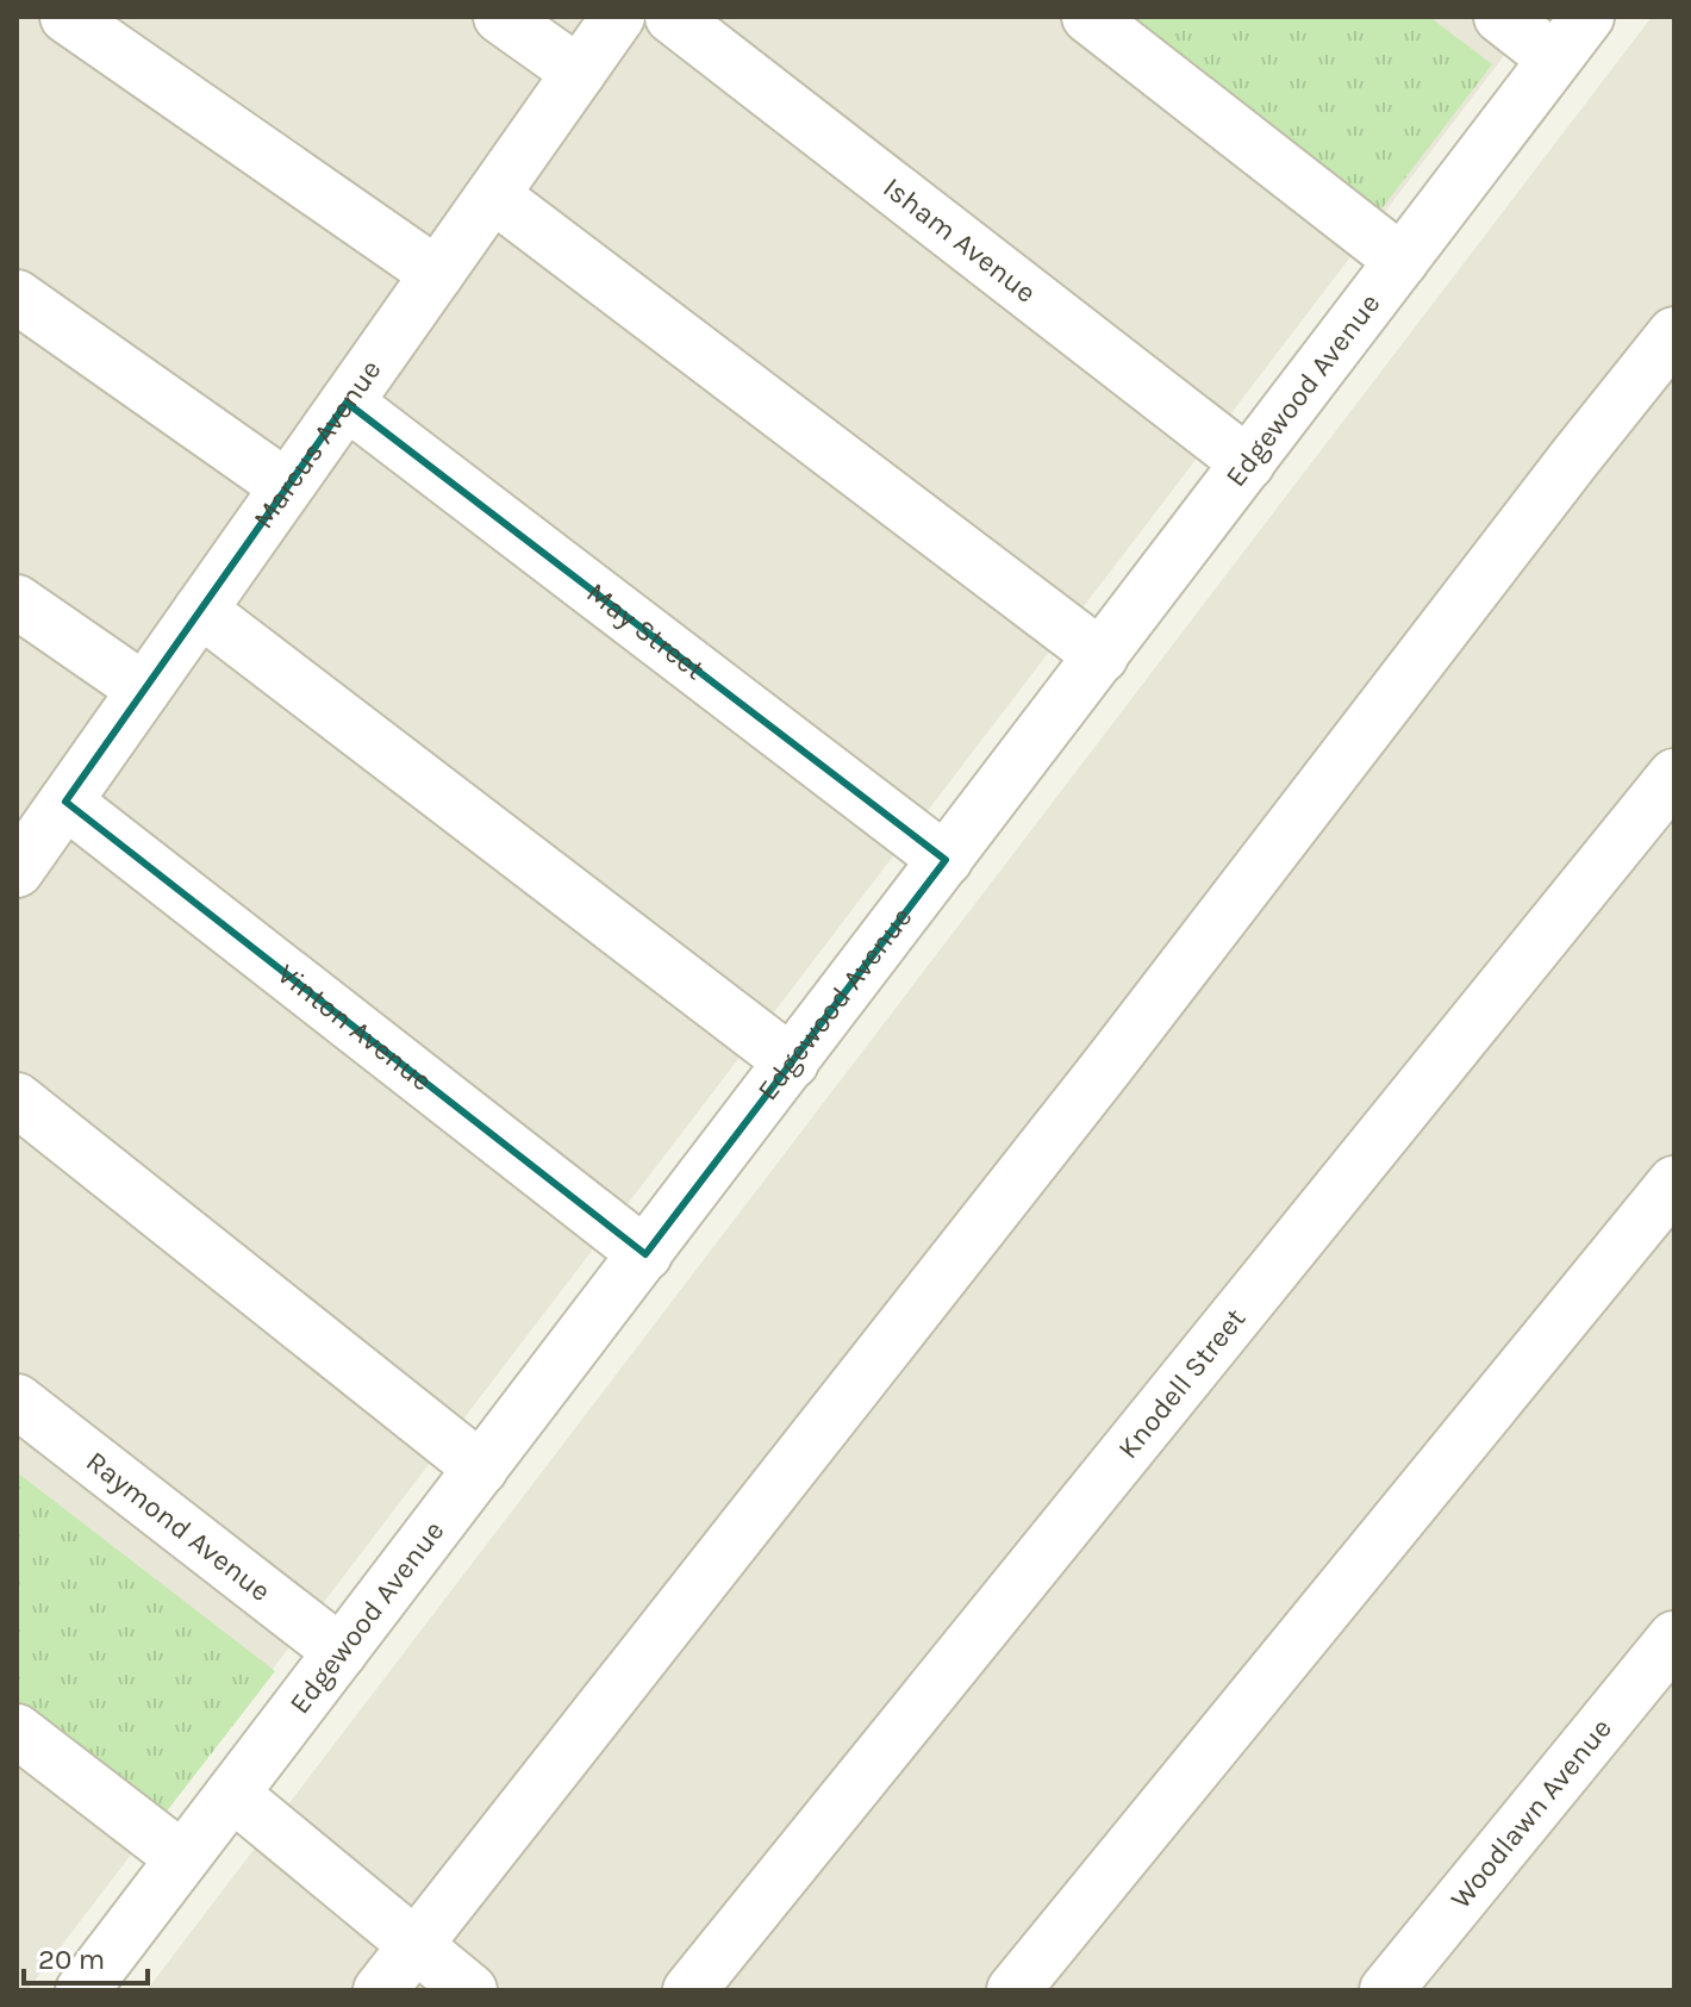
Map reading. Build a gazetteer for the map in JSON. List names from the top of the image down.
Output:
{
  "streets": {
    "street": [
      "Isham Avenue",
      "Edgewood Avenue",
      "Marcus Avenue",
      "May Street",
      "Vinton Avenue",
      "Knodell Street",
      "Raymond Avenue",
      "Woodlawn Avenue"
    ]
  },
  "crossings": [
    ["Isham Avenue", "Edgewood Avenue"],
    ["Edgewood Avenue", "May Street"],
    ["Edgewood Avenue", "Vinton Avenue"],
    ["Edgewood Avenue", "Raymond Avenue"],
    ["Marcus Avenue", "May Street"],
    ["Marcus Avenue", "Vinton Avenue"]
  ],
  "scale_bar": "20 m"
}
